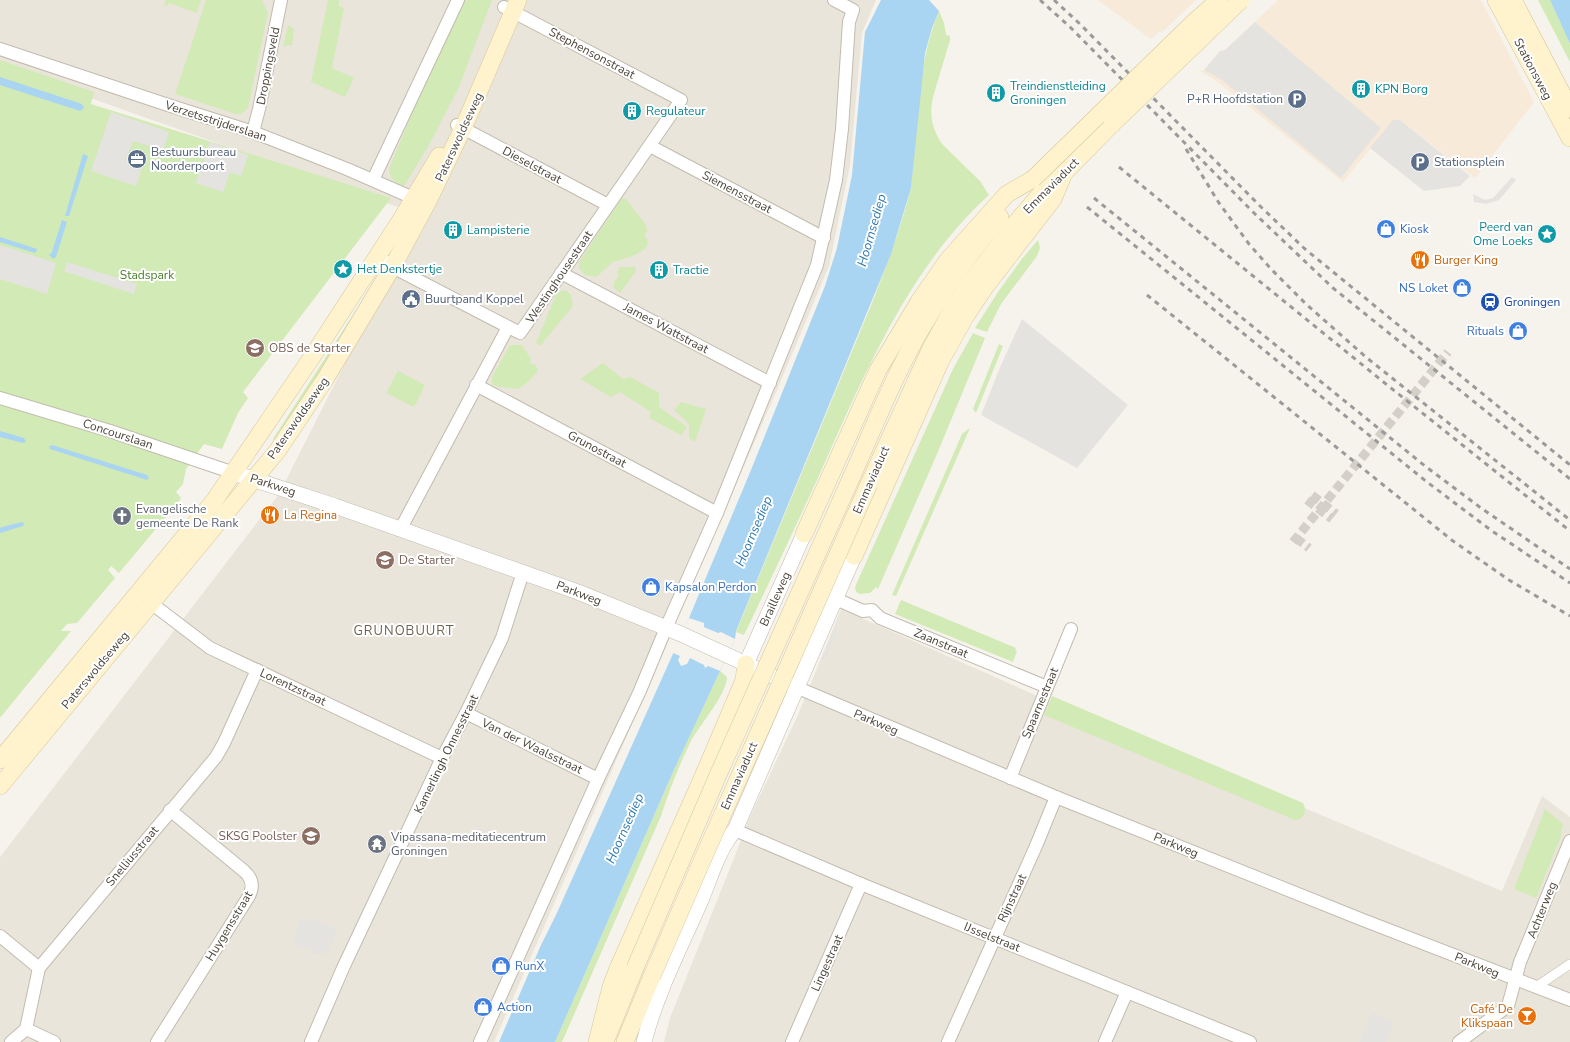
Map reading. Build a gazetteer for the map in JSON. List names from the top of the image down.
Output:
{
  "streets": {
    "main road": ["Stationsweg", "Paterswoldseweg", "Emmaviaduct"],
    "street": [
      "Stephensonstraat",
      "Droppingsveld",
      "Verzetsstrijderslaan",
      "Dieselstraat",
      "Siemensstraat",
      "Westinghousestraat",
      "James Wattstraat",
      "Concourslaan",
      "Grunostraat",
      "Parkweg",
      "Brailleweg",
      "Zaanstraat",
      "Lorentzstraat",
      "Spaarnestraat",
      "Van der Waalsstraat",
      "Kamerlingh Onnesstraat",
      "Snelliusstraat",
      "Rijnstraat",
      "Achterweg",
      "Huygensstraat",
      "IJsselstraat",
      "Lingestraat"
    ]
  },
  "crossings": [
    ["Stephensonstraat", "Paterswoldseweg"],
    ["Stephensonstraat", "Westinghousestraat"],
    ["Droppingsveld", "Verzetsstrijderslaan"],
    ["Verzetsstrijderslaan", "Paterswoldseweg"],
    ["Paterswoldseweg", "Dieselstraat"],
    ["Paterswoldseweg", "Concourslaan"],
    ["Paterswoldseweg", "Parkweg"],
    ["Paterswoldseweg", "Lorentzstraat"],
    ["Dieselstraat", "Westinghousestraat"],
    ["Siemensstraat", "Westinghousestraat"],
    ["Westinghousestraat", "James Wattstraat"],
    ["Westinghousestraat", "Grunostraat"],
    ["Westinghousestraat", "Parkweg"],
    ["Concourslaan", "Parkweg"],
    ["Parkweg", "Brailleweg"],
    ["Parkweg", "Spaarnestraat"],
    ["Parkweg", "Kamerlingh Onnesstraat"],
    ["Parkweg", "Rijnstraat"],
    ["Parkweg", "Achterweg"],
    ["Zaanstraat", "Spaarnestraat"],
    ["Lorentzstraat", "Kamerlingh Onnesstraat"],
    ["Lorentzstraat", "Snelliusstraat"],
    ["Van der Waalsstraat", "Kamerlingh Onnesstraat"],
    ["Snelliusstraat", "Huygensstraat"],
    ["Rijnstraat", "IJsselstraat"],
    ["IJsselstraat", "Lingestraat"]
  ],
  "districts": ["GRUNOBUURT"],
  "water": ["Hoornsediep"],
  "parks": ["Stadspark"],
  "places": {
    "building": [
      "KPN Borg",
      "Treindienstleiding Groningen",
      "Regulateur",
      "Lampisterie",
      "Tractie"
    ],
    "parking": ["P+R Hoofdstation", "Stationsplein"],
    "office": ["Bestuursbureau Noorderpoort"],
    "shop": [
      "Kiosk",
      "NS Loket",
      "Rituals",
      "Kapsalon Perdon",
      "RunX",
      "Action"
    ],
    "place": ["Peerd van Ome Loeks", "Het Denkstertje"],
    "restaurant": ["Burger King", "La Regina"],
    "public building": ["Buurtpand Koppel"],
    "station": ["Groningen"],
    "school or university": ["OBS de Starter", "De Starter", "SKSG Poolster"],
    "church": ["Evangelische gemeente De Rank"],
    "temple": ["Vipassana-meditatiecentrum Groningen"],
    "bar": ["Café De Klikspaan"]
  }
}
